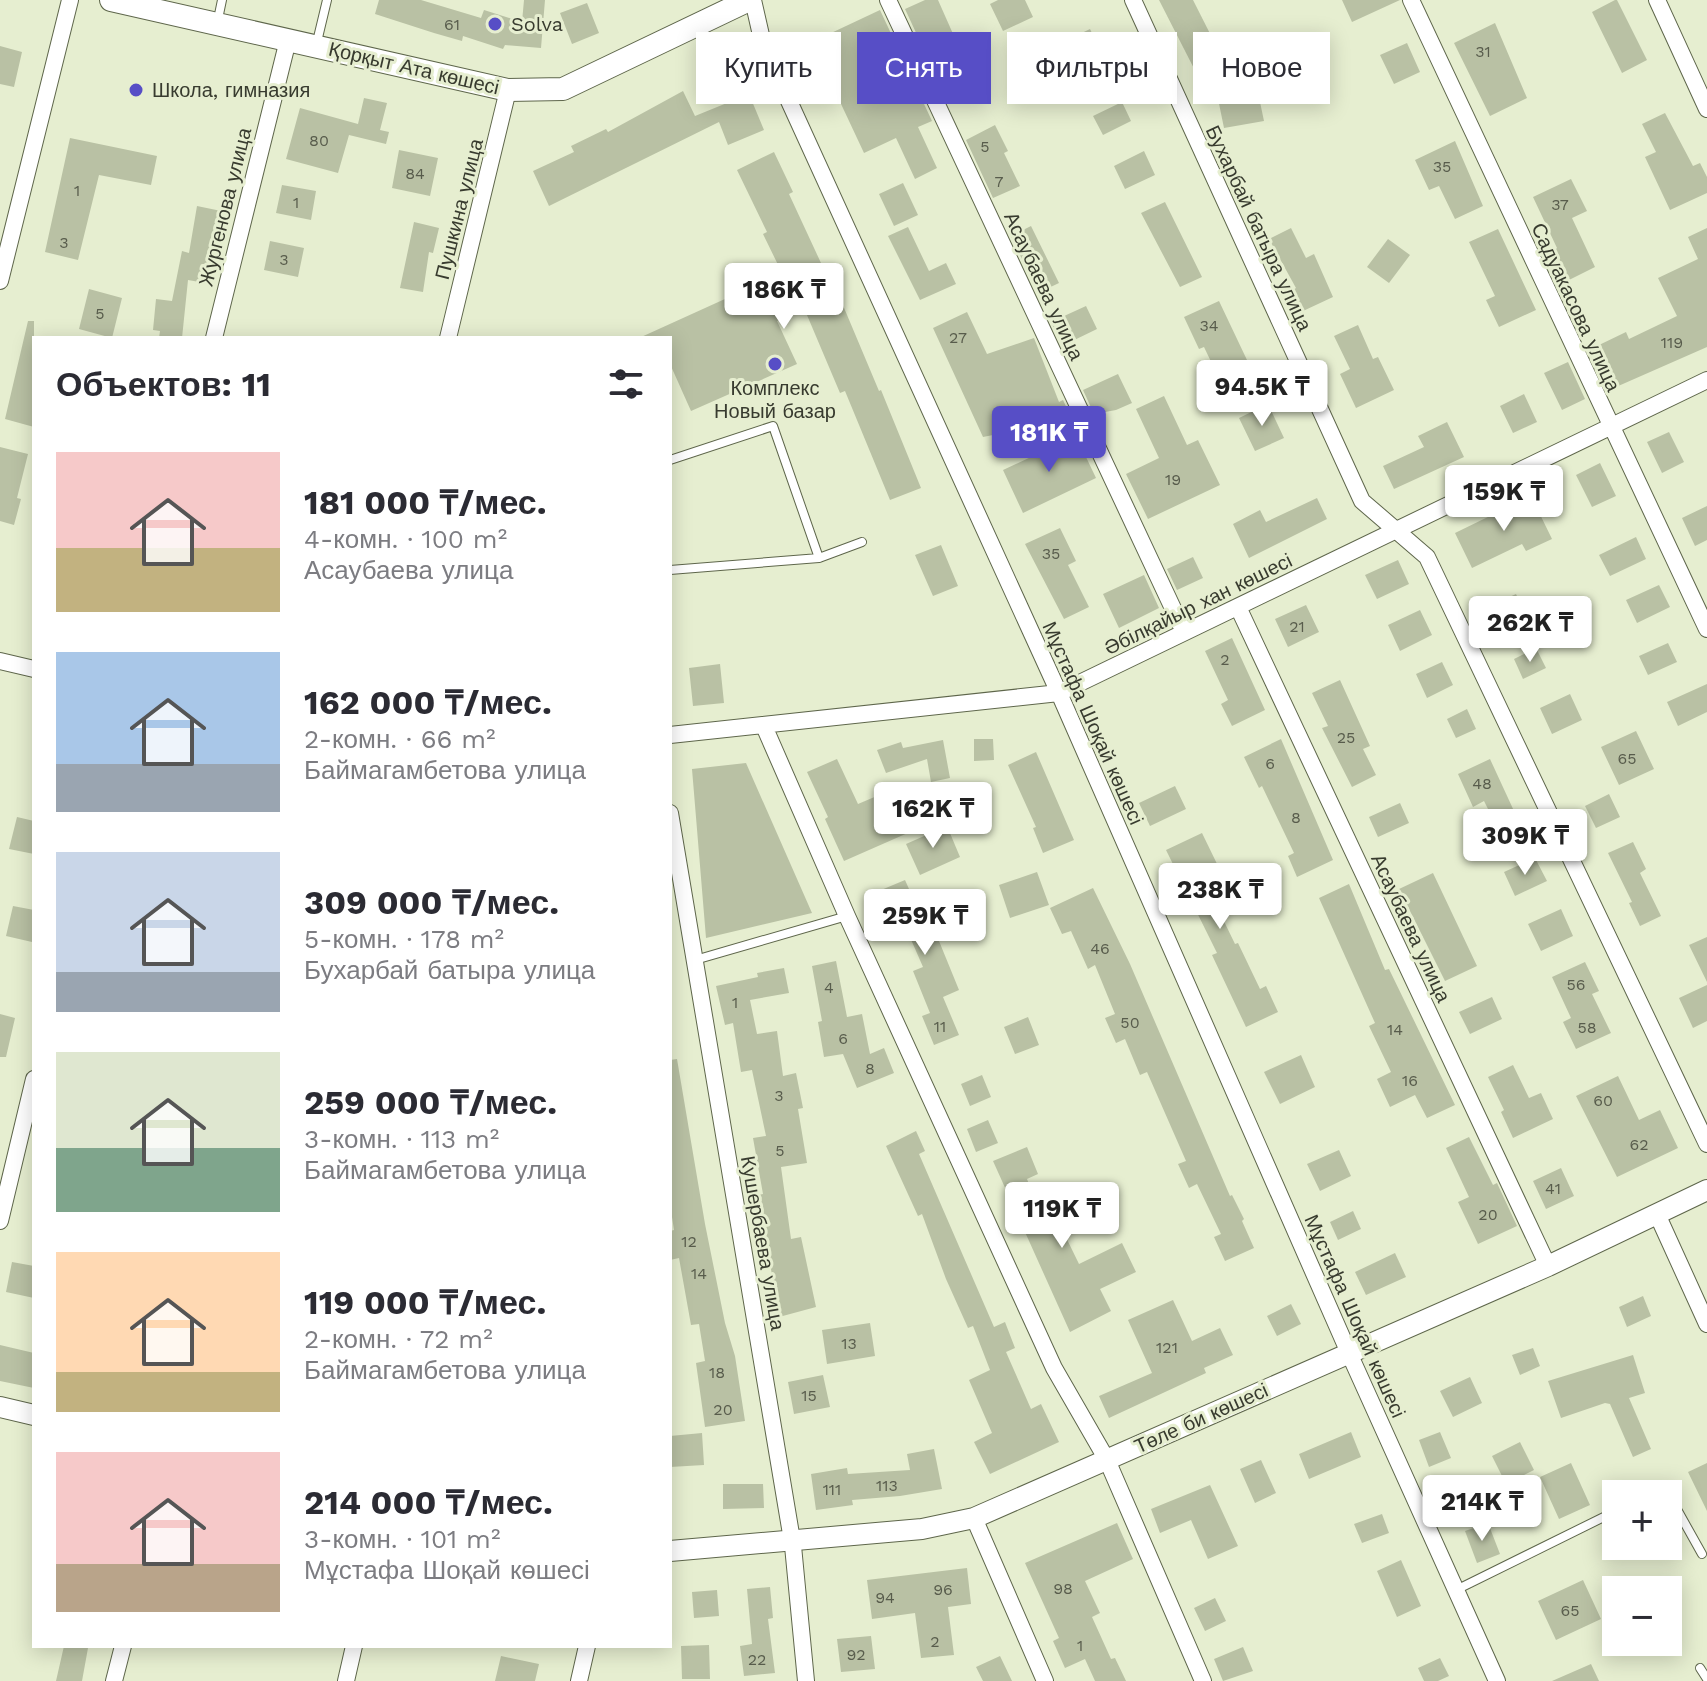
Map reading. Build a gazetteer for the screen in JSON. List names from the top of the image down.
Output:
{
  "streets": {
    "main road": ["Қорқыт Ата көшесі"],
    "street": [
      "Жургенова улица",
      "Пушкина улица",
      "Бухарбай батыра улица",
      "Асаубаева улица",
      "Садуакасова улица",
      "Әбілқайыр хан көшесі",
      "Мұстафа Шоқай көшесі",
      "Кушербаева улица",
      "Төле би көшесі"
    ]
  },
  "crossings": [
    ["Қорқыт Ата көшесі", "Жургенова улица"],
    ["Қорқыт Ата көшесі", "Пушкина улица"],
    ["Қорқыт Ата көшесі", "Мұстафа Шоқай көшесі"],
    ["Бухарбай батыра улица", "Әбілқайыр хан көшесі"],
    ["Асаубаева улица", "Әбілқайыр хан көшесі"],
    ["Асаубаева улица", "Төле би көшесі"],
    ["Садуакасова улица", "Әбілқайыр хан көшесі"],
    ["Әбілқайыр хан көшесі", "Мұстафа Шоқай көшесі"],
    ["Мұстафа Шоқай көшесі", "Төле би көшесі"],
    ["Кушербаева улица", "Төле би көшесі"]
  ],
  "places": ["Solva", "Школа, гимназия", "Комплекс Новый базар"],
  "house_numbers": [
    "61",
    "31",
    "80",
    "5",
    "35",
    "84",
    "7",
    "1",
    "1",
    "37",
    "3",
    "3",
    "5",
    "34",
    "27",
    "119",
    "19",
    "35",
    "21",
    "2",
    "25",
    "65",
    "6",
    "48",
    "8",
    "46",
    "56",
    "4",
    "1",
    "50",
    "11",
    "58",
    "14",
    "6",
    "8",
    "16",
    "3",
    "60",
    "62",
    "5",
    "41",
    "20",
    "12",
    "14",
    "13",
    "121",
    "18",
    "15",
    "20",
    "113",
    "111",
    "98",
    "96",
    "94",
    "65",
    "2",
    "1",
    "92",
    "22"
  ],
  "page": {
    "chip": [
      "Купить",
      "Снять",
      "Фильтры",
      "Новое"
    ],
    "price": [
      "186K ₸",
      "94.5K ₸",
      "181K ₸",
      "159K ₸",
      "262K ₸",
      "162K ₸",
      "309K ₸",
      "238K ₸",
      "259K ₸",
      "119K ₸",
      "214K ₸"
    ],
    "heading": "Объектов: 11",
    "list": [
      {
        "name": "181 000 ₸/мес.",
        "note": "4-комн. · 100 m² · Асаубаева улица"
      },
      {
        "name": "162 000 ₸/мес.",
        "note": "2-комн. · 66 m² · Баймагамбетова улица"
      },
      {
        "name": "309 000 ₸/мес.",
        "note": "5-комн. · 178 m² · Бухарбай батыра улица"
      },
      {
        "name": "259 000 ₸/мес.",
        "note": "3-комн. · 113 m² · Баймагамбетова улица"
      },
      {
        "name": "119 000 ₸/мес.",
        "note": "2-комн. · 72 m² · Баймагамбетова улица"
      },
      {
        "name": "214 000 ₸/мес.",
        "note": "3-комн. · 101 m² · Мұстафа Шоқай көшесі"
      }
    ],
    "map_buttons": ["+", "−"]
  }
}
